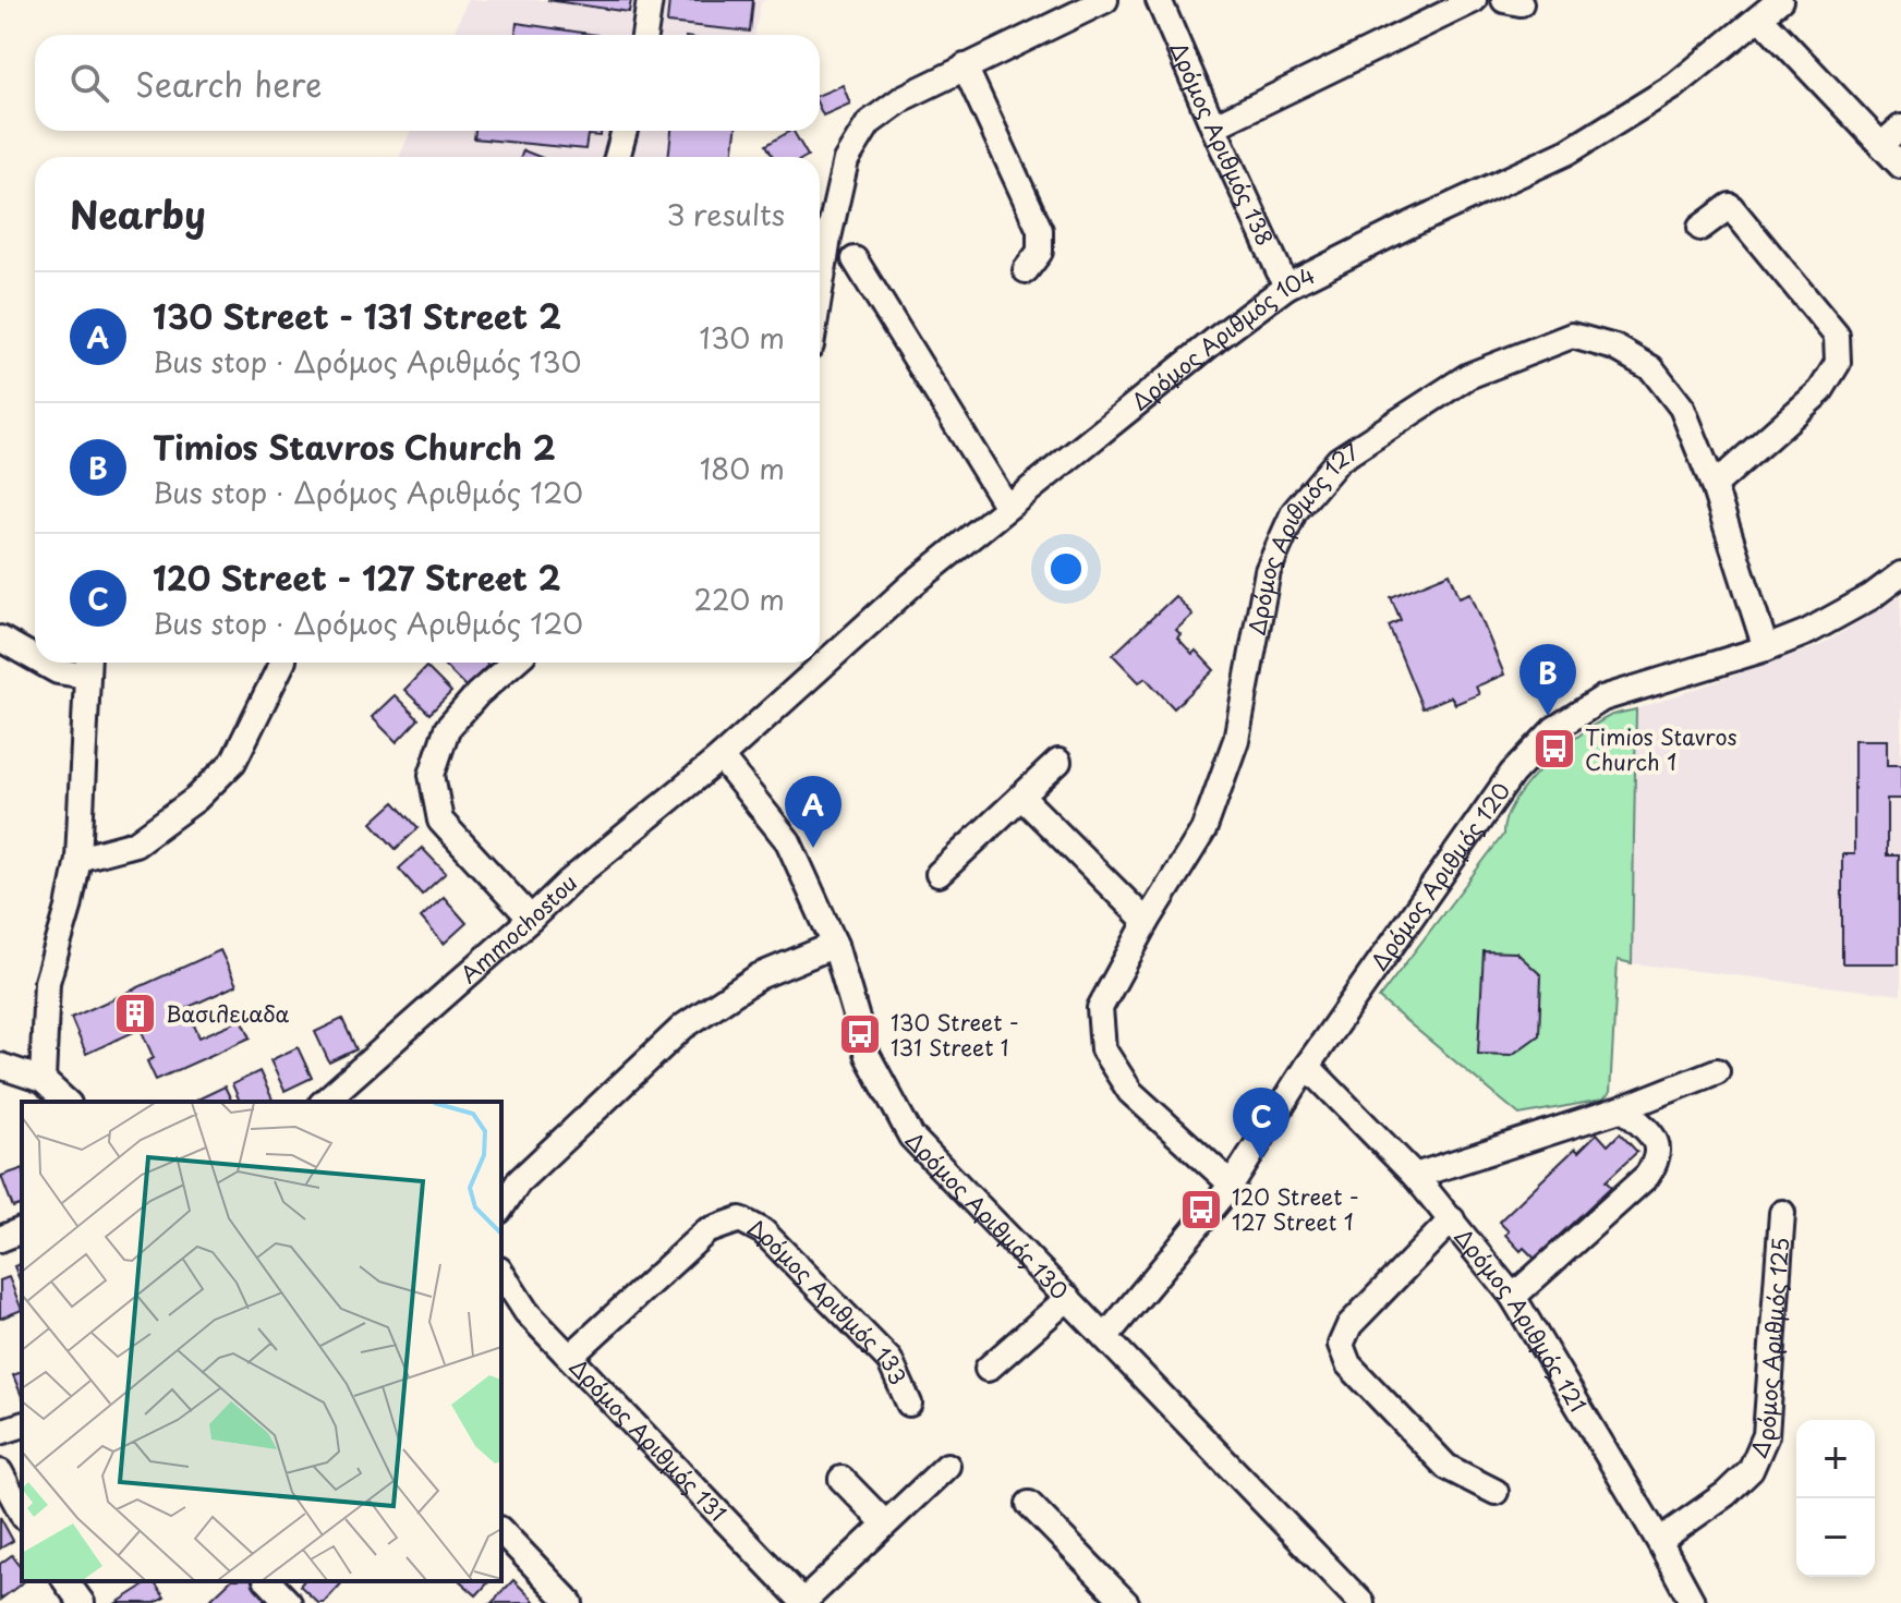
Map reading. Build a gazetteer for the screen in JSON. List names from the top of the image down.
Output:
{
  "streets": {
    "street": [
      "Δρόμος Αριθμός 138",
      "Δρόμος Αριθμός 104",
      "Δρόμος Αριθμός 127",
      "Δρόμος Αριθμός 120",
      "Ammochostou",
      "Δρόμος Αριθμός 130",
      "Δρόμος Αριθμός 133",
      "Δρόμος Αριθμός 121",
      "Δρόμος Αριθμός 125",
      "Δρόμος Αριθμός 131"
    ]
  },
  "crossings": [
    ["Δρόμος Αριθμός 138", "Δρόμος Αριθμός 104"],
    ["Δρόμος Αριθμός 104", "Ammochostou"],
    ["Δρόμος Αριθμός 104", "Δρόμος Αριθμός 130"],
    ["Δρόμος Αριθμός 127", "Δρόμος Αριθμός 120"],
    ["Δρόμος Αριθμός 120", "Δρόμος Αριθμός 130"],
    ["Δρόμος Αριθμός 120", "Δρόμος Αριθμός 121"],
    ["Ammochostou", "Δρόμος Αριθμός 130"],
    ["Δρόμος Αριθμός 133", "Δρόμος Αριθμός 131"],
    ["Δρόμος Αριθμός 121", "Δρόμος Αριθμός 125"]
  ],
  "places": {
    "bus stop": ["Timios Stavros Church 1", "130 Street - 131 Street 1", "120 Street - 127 Street 1"],
    "building": ["Βασιλειαδα"]
  },
  "page": {
    "search": "Search here",
    "heading": ["Nearby", "3 results"],
    "list": [
      {
        "mark": "A",
        "name": "130 Street - 131 Street 2",
        "note": "Bus stop · Δρόμος Αριθμός 130",
        "value": "130 m"
      },
      {
        "mark": "B",
        "name": "Timios Stavros Church 2",
        "note": "Bus stop · Δρόμος Αριθμός 120",
        "value": "180 m"
      },
      {
        "mark": "C",
        "name": "120 Street - 127 Street 2",
        "note": "Bus stop · Δρόμος Αριθμός 120",
        "value": "220 m"
      }
    ],
    "pins": ["B", "A", "C"],
    "map_buttons": ["+", "−"]
  }
}
